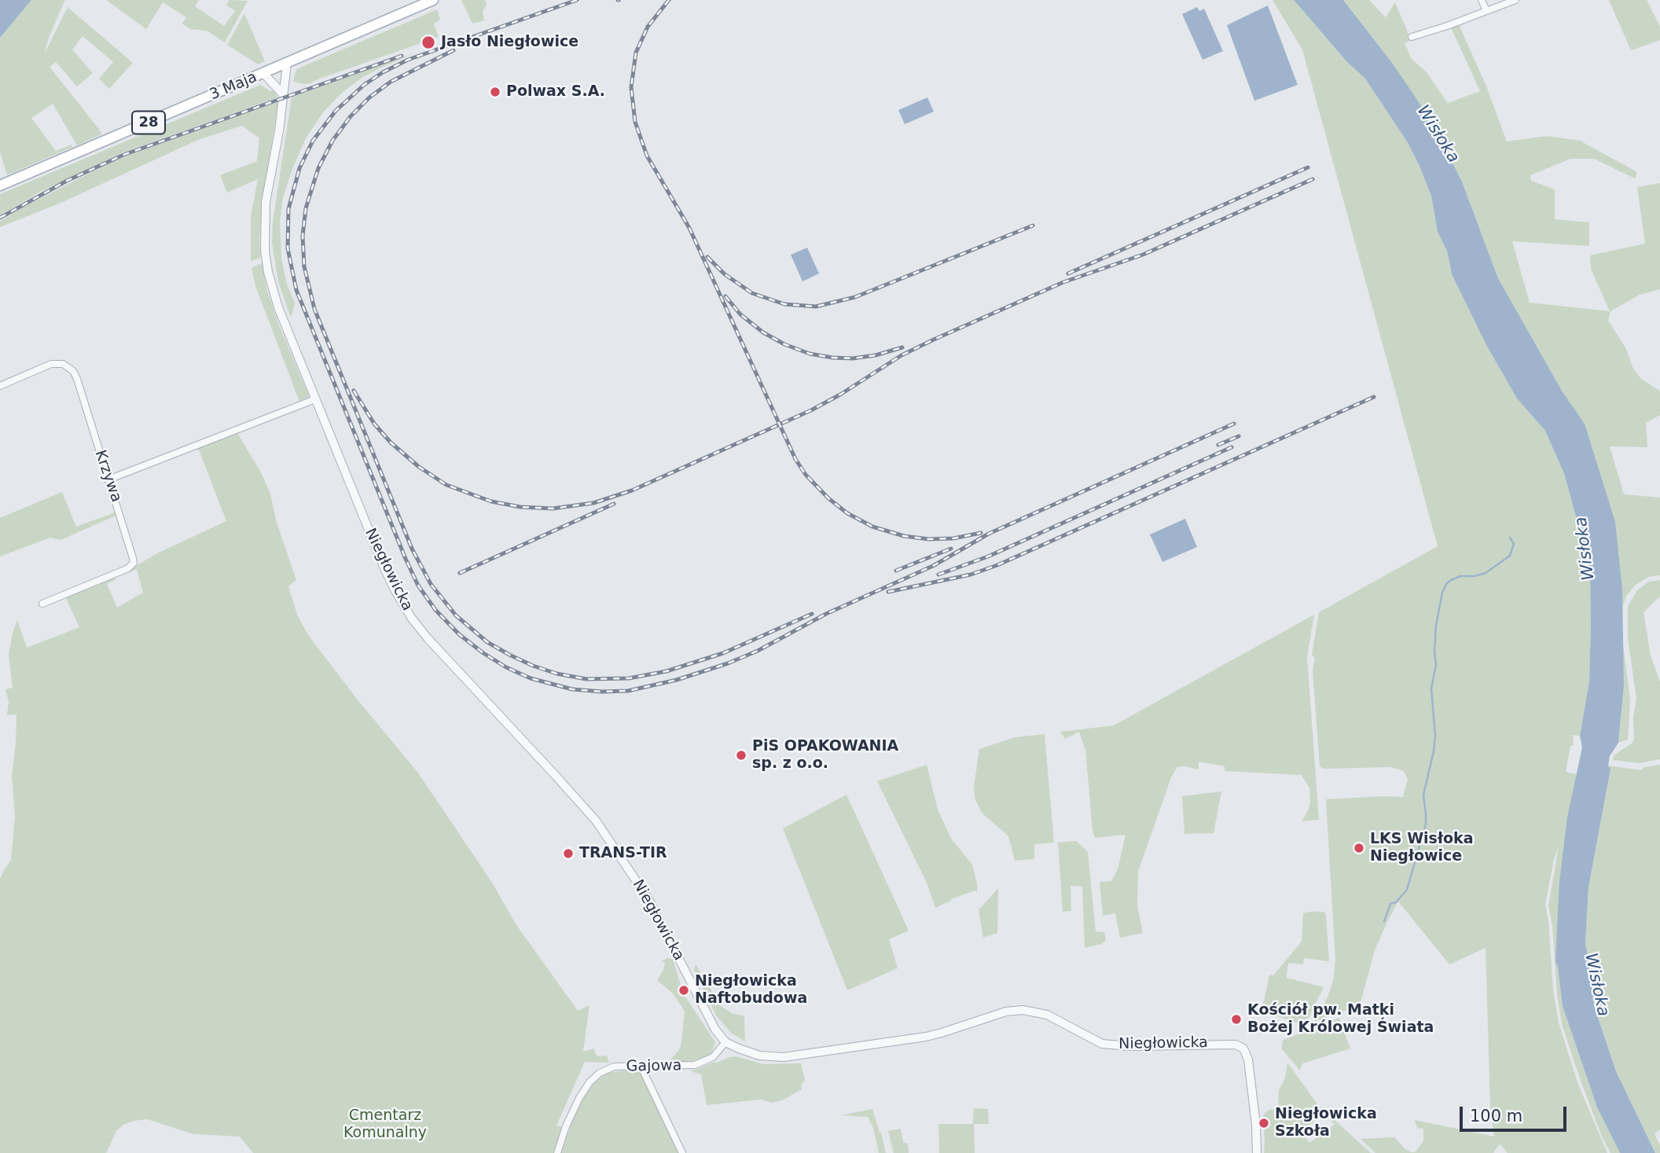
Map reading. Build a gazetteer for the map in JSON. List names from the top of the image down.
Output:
{
  "streets": {
    "main road": ["3 Maja", "28"],
    "street": ["Krzywa", "Niegłowicka", "Gajowa"]
  },
  "crossings": [
    ["3 Maja", "Niegłowicka"],
    ["Niegłowicka", "Gajowa"]
  ],
  "water": ["Wisłoka"],
  "parks": ["Cmentarz Komunalny"],
  "places": [
    "Jasło Niegłowice",
    "Polwax S.A.",
    "PiS OPAKOWANIA sp. z o.o.",
    "LKS Wisłoka Niegłowice",
    "TRANS-TIR",
    "Niegłowicka Naftobudowa",
    "Kościół pw. Matki Bożej Królowej Świata",
    "Niegłowicka Szkoła"
  ],
  "scale_bar": "100 m"
}
